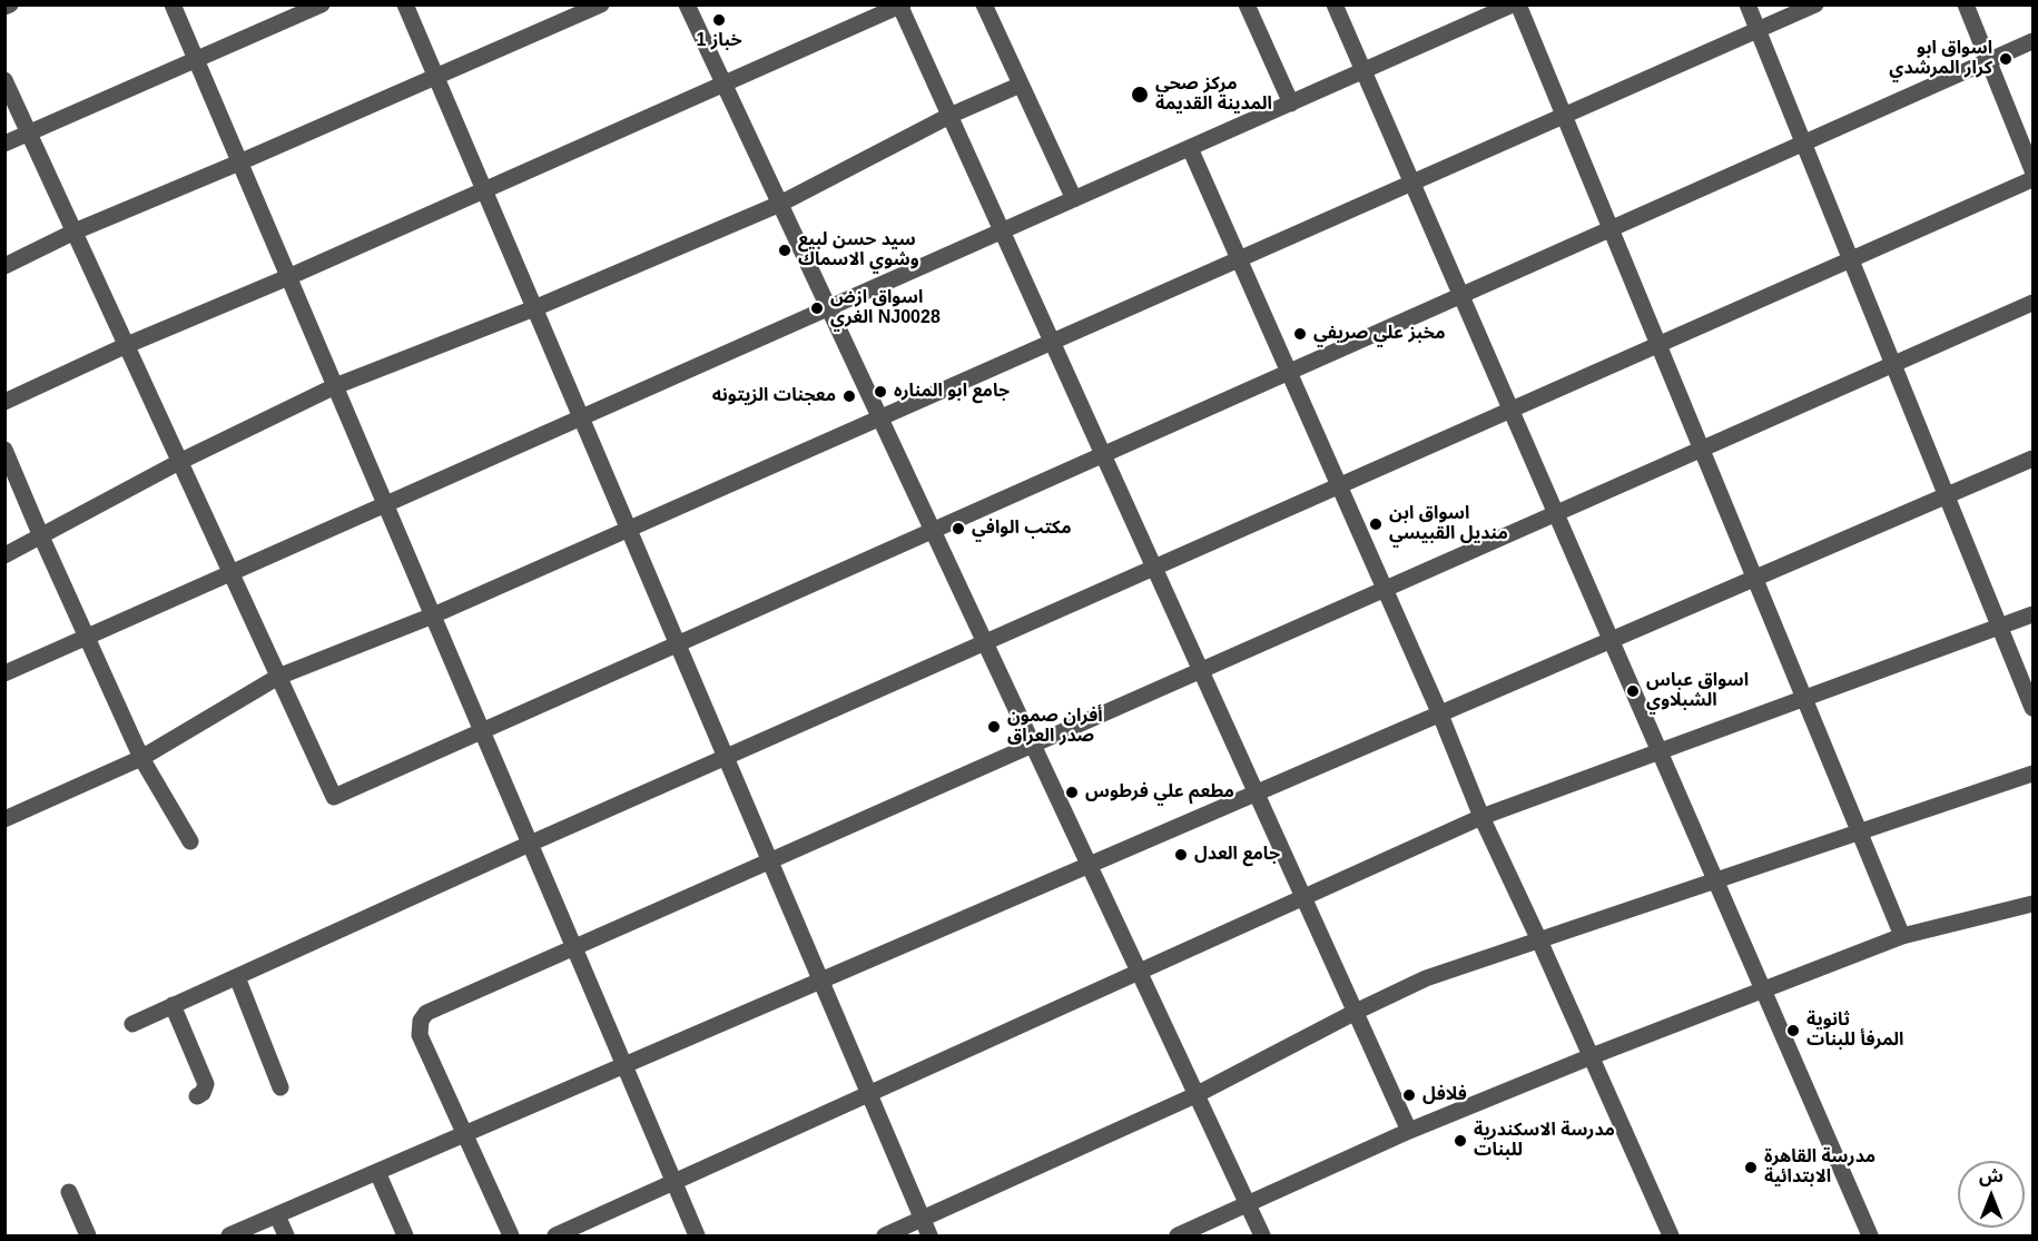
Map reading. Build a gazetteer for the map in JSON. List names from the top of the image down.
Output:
{
  "places": [
    "خباز 1",
    "اسواق ابو كرار المرشدي",
    "مركز صحي المدينة القديمة",
    "سيد حسن لبيع وشوي الاسماك",
    "اسواق ازض الغري NJ0028",
    "مخبز علي صريفي",
    "جامع ابو المناره",
    "معجنات الزيتونه",
    "اسواق ابن منديل القبيسي",
    "مكتب الوافي",
    "اسواق عباس الشبلاوي",
    "أفران صمون صدر العراق",
    "مطعم علي فرطوس",
    "جامع العدل",
    "ثانوية المرفأ للبنات",
    "فلافل",
    "مدرسة الاسكندرية للبنات",
    "مدرسة القاهرة الابتدائية"
  ],
  "north": "top"
}
